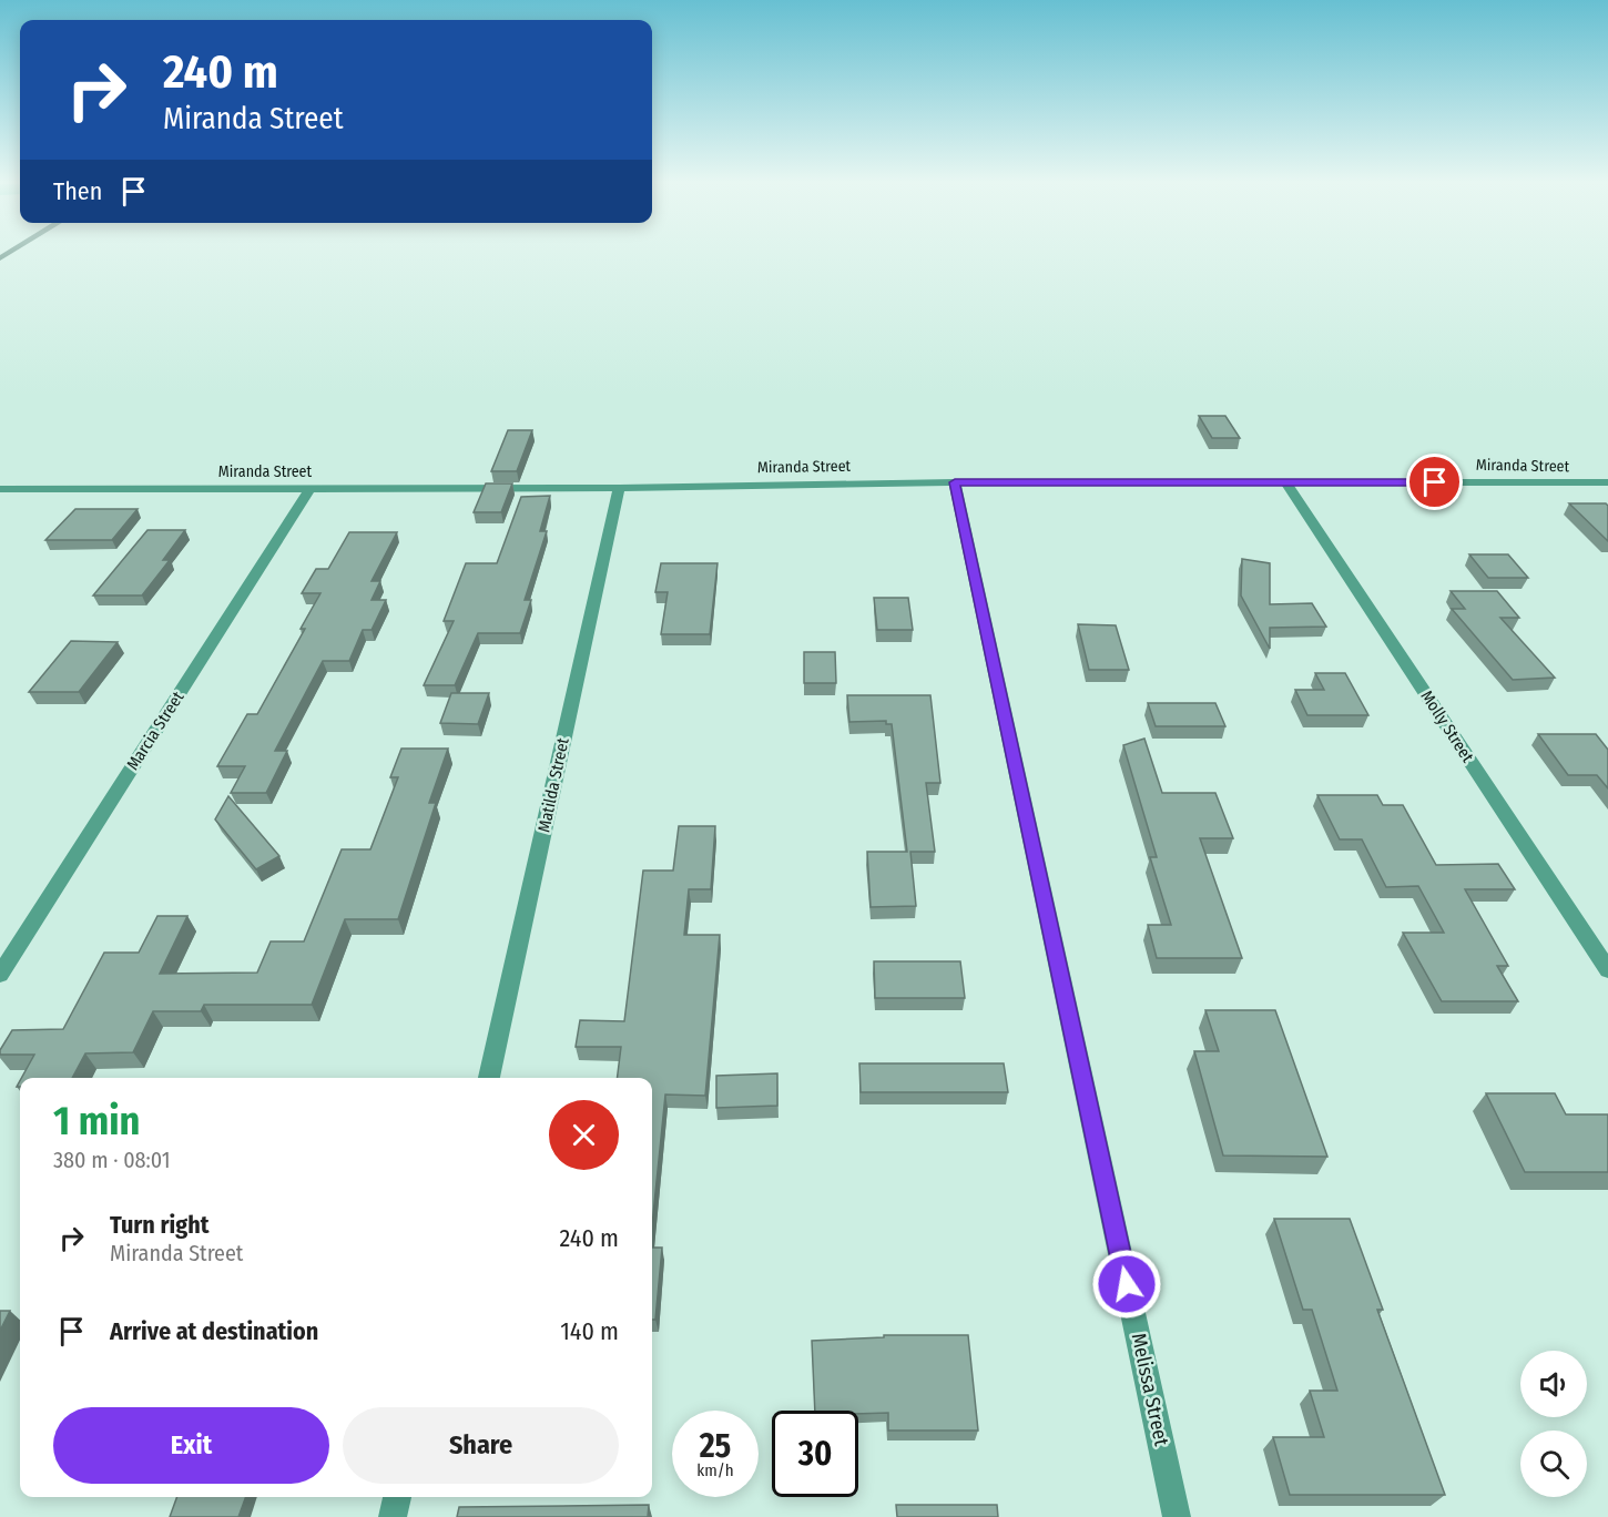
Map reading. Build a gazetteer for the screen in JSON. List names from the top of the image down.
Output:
{
  "streets": {
    "street": [
      "Miranda Street",
      "Molly Street",
      "Marcia Street",
      "Matilda Street",
      "Melissa Street"
    ]
  },
  "crossings": [
    ["Miranda Street", "Molly Street"],
    ["Miranda Street", "Marcia Street"],
    ["Miranda Street", "Matilda Street"],
    ["Miranda Street", "Melissa Street"]
  ],
  "page": {
    "turn": ["240 m", "Miranda Street"],
    "then": "Then",
    "heading": ["1 min", "380 m · 08:01"],
    "list": [
      {
        "name": "Turn right",
        "note": "Miranda Street",
        "value": "240 m"
      },
      {
        "name": "Arrive at destination",
        "value": "140 m"
      }
    ],
    "buttons": ["Exit", "Share"],
    "speed": "25 km/h",
    "limit": "30"
  }
}
